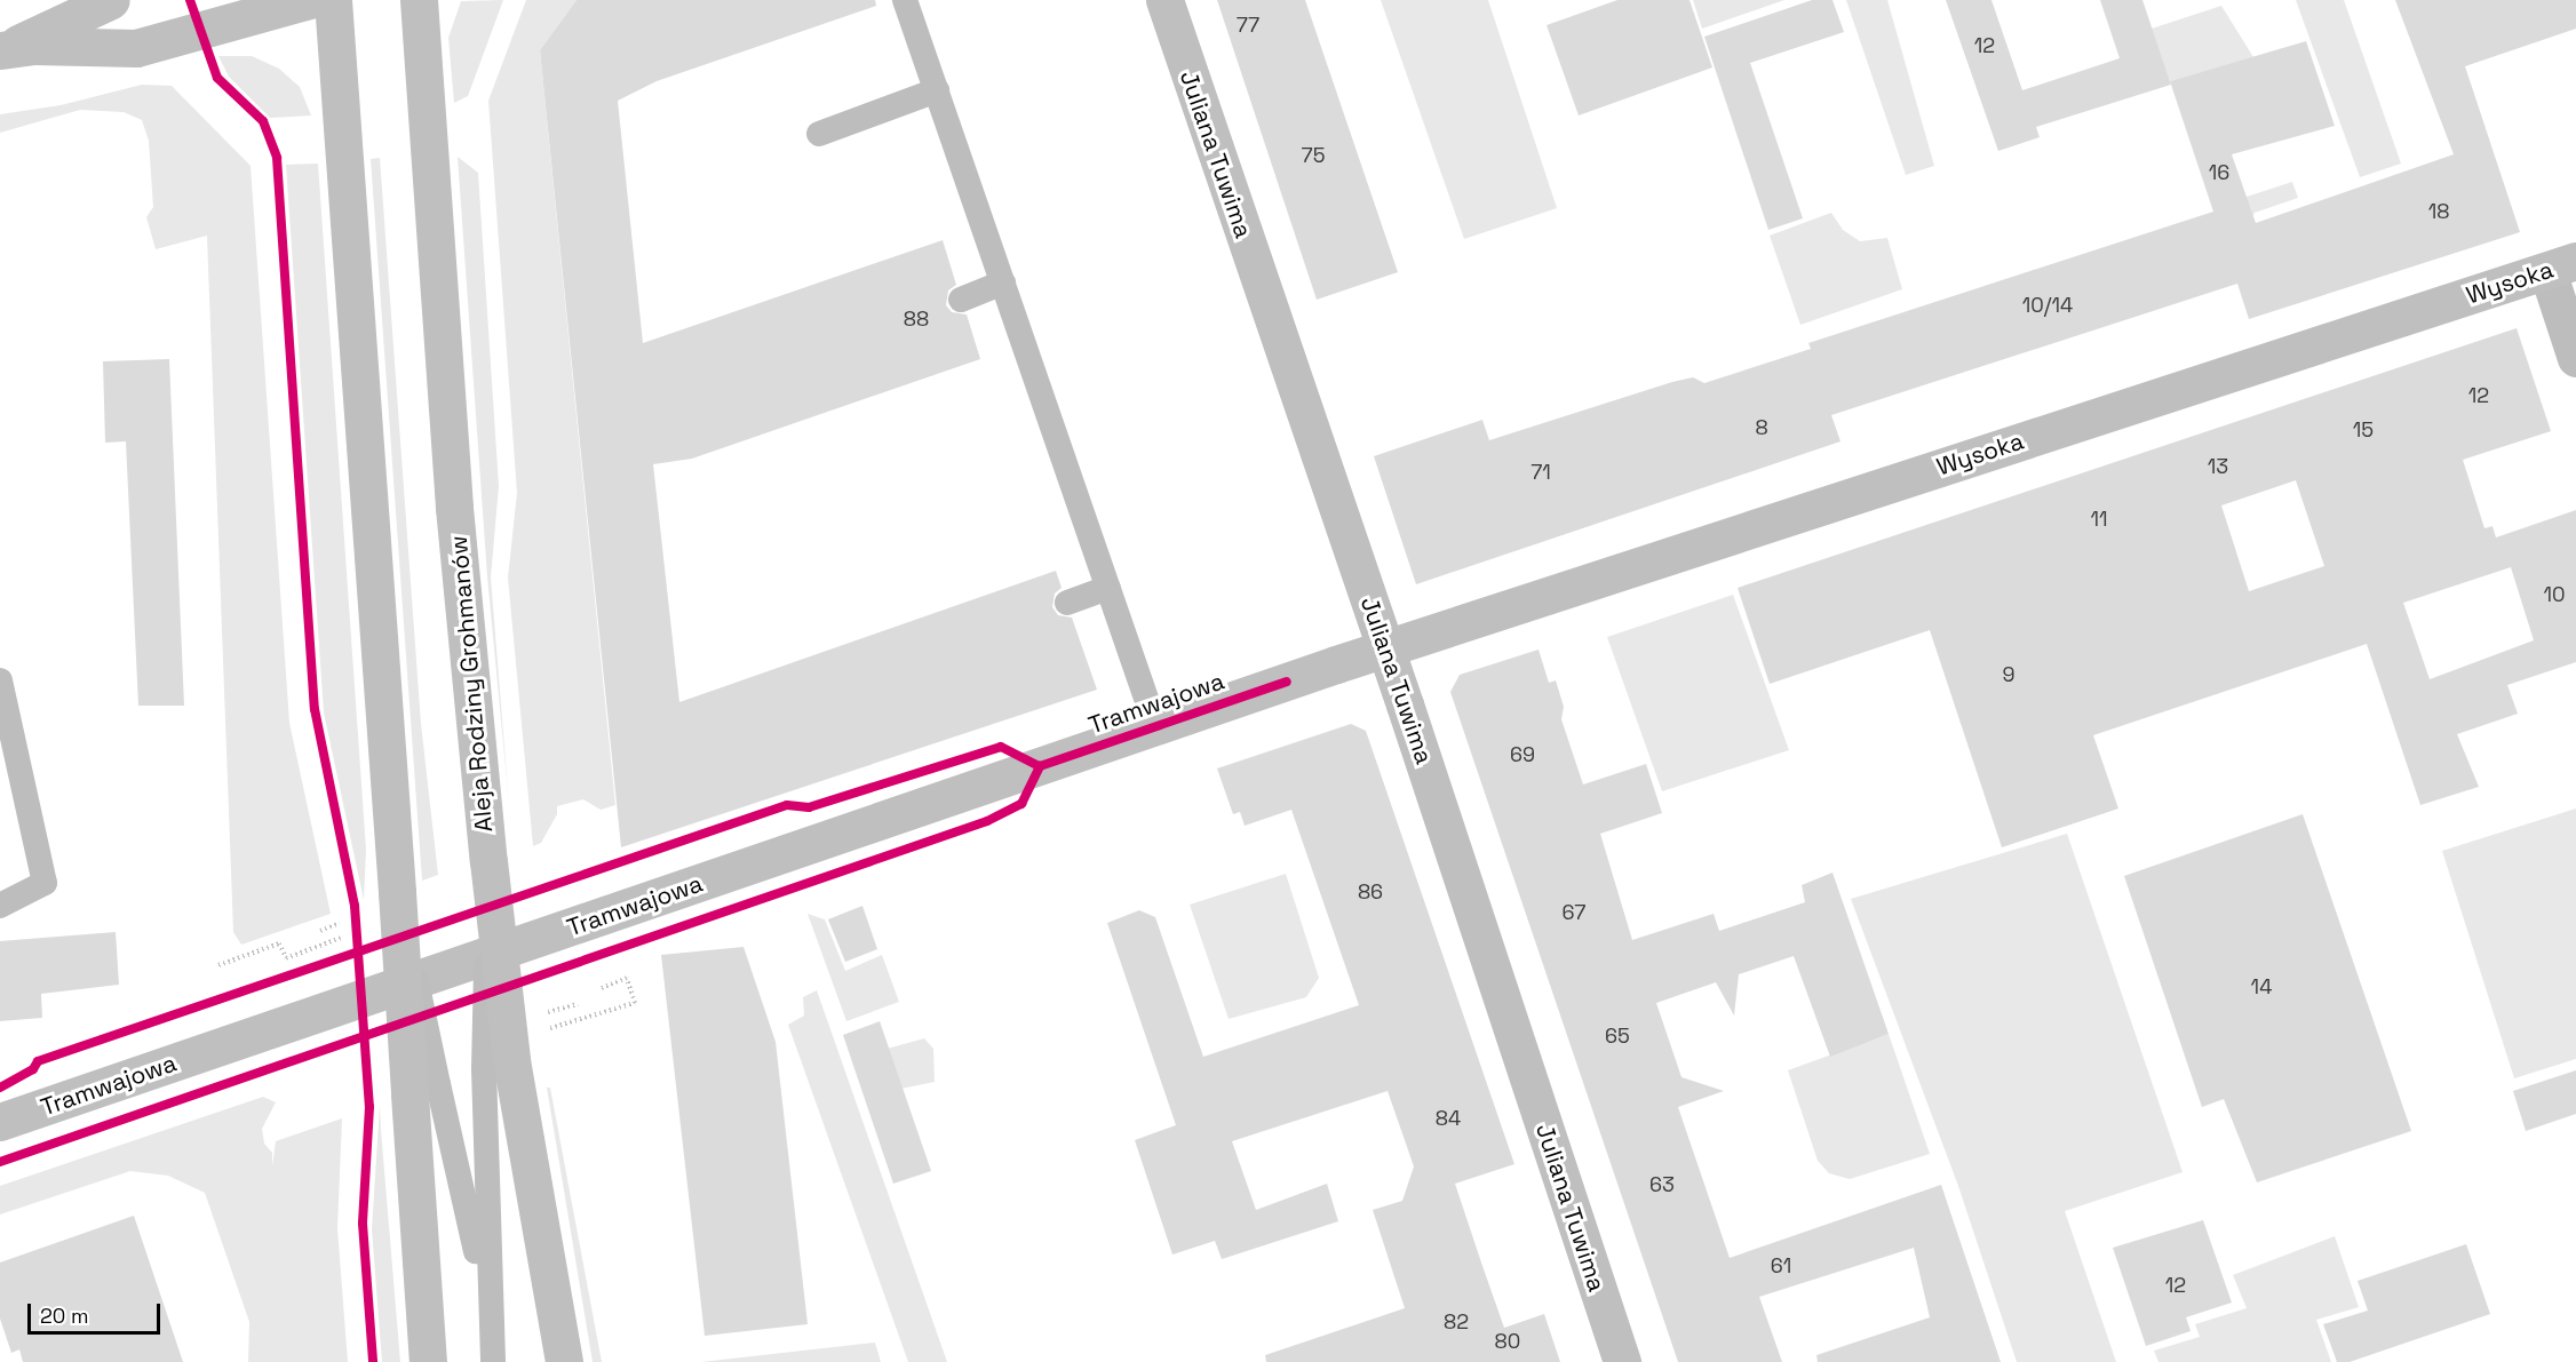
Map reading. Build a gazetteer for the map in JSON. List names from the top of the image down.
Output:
{
  "streets": {
    "street": [
      "Juliana Tuwima",
      "Wysoka",
      "Aleja Rodziny Grohmanów",
      "Tramwajowa"
    ]
  },
  "crossings": [
    ["Juliana Tuwima", "Wysoka"],
    ["Juliana Tuwima", "Tramwajowa"],
    ["Wysoka", "Tramwajowa"]
  ],
  "house_numbers": [
    "77",
    "12",
    "75",
    "16",
    "18",
    "10/14",
    "88",
    "12",
    "8",
    "15",
    "13",
    "71",
    "11",
    "10",
    "9",
    "69",
    "86",
    "67",
    "14",
    "65",
    "84",
    "63",
    "61",
    "12",
    "82",
    "80"
  ],
  "scale_bar": "20 m"
}
